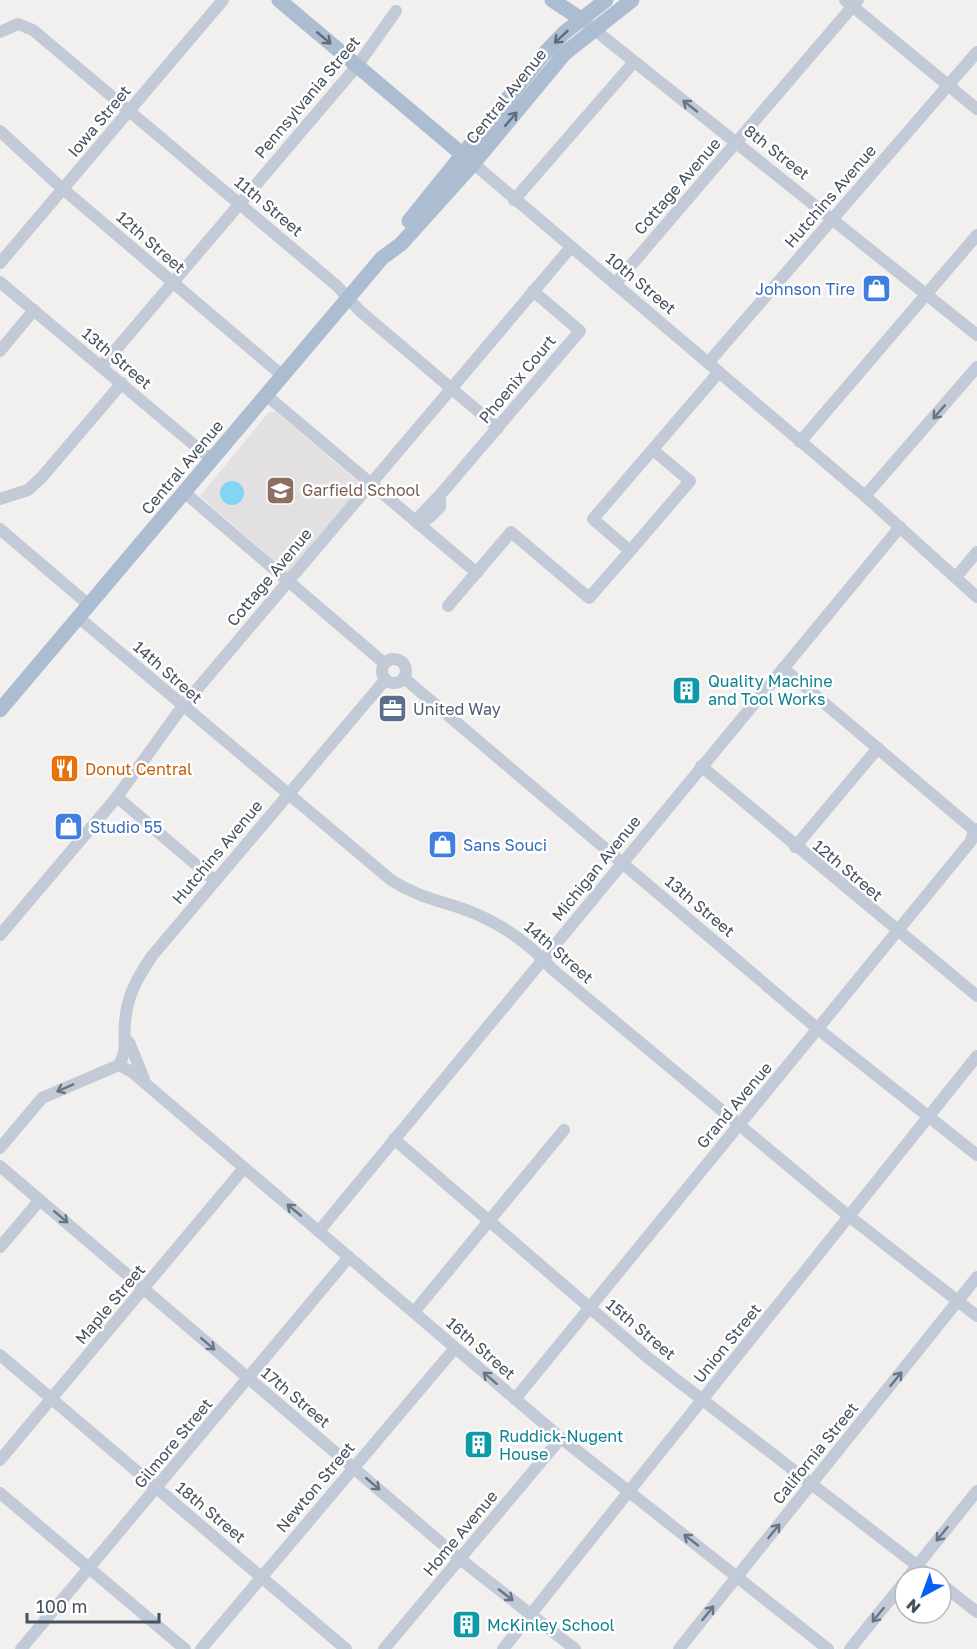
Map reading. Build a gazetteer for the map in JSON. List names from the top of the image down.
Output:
{
  "streets": {
    "main road": ["Central Avenue", "8th Street", "10th Street"],
    "street": [
      "Pennsylvania Street",
      "Iowa Street",
      "Cottage Avenue",
      "Hutchins Avenue",
      "11th Street",
      "12th Street",
      "13th Street",
      "Phoenix Court",
      "14th Street",
      "Michigan Avenue",
      "Grand Avenue",
      "Maple Street",
      "15th Street",
      "Union Street",
      "16th Street",
      "17th Street",
      "Gilmore Street",
      "California Street",
      "Newton Street",
      "18th Street",
      "Home Avenue"
    ]
  },
  "crossings": [
    ["Central Avenue", "8th Street"],
    ["Central Avenue", "11th Street"],
    ["Central Avenue", "12th Street"],
    ["Central Avenue", "10th Street"],
    ["Central Avenue", "13th Street"],
    ["Central Avenue", "14th Street"],
    ["Pennsylvania Street", "11th Street"],
    ["Pennsylvania Street", "12th Street"],
    ["Pennsylvania Street", "10th Street"],
    ["Pennsylvania Street", "13th Street"],
    ["Iowa Street", "11th Street"],
    ["Iowa Street", "12th Street"],
    ["8th Street", "Cottage Avenue"],
    ["8th Street", "Hutchins Avenue"],
    ["Cottage Avenue", "11th Street"],
    ["Cottage Avenue", "10th Street"],
    ["Cottage Avenue", "Phoenix Court"],
    ["Cottage Avenue", "14th Street"],
    ["Hutchins Avenue", "10th Street"],
    ["Hutchins Avenue", "13th Street"],
    ["Hutchins Avenue", "14th Street"],
    ["Hutchins Avenue", "16th Street"],
    ["11th Street", "Phoenix Court"],
    ["12th Street", "Michigan Avenue"],
    ["12th Street", "Grand Avenue"],
    ["10th Street", "Michigan Avenue"],
    ["13th Street", "Michigan Avenue"],
    ["13th Street", "Grand Avenue"],
    ["13th Street", "Union Street"],
    ["14th Street", "Michigan Avenue"],
    ["14th Street", "Grand Avenue"],
    ["14th Street", "Union Street"],
    ["14th Street", "California Street"],
    ["Michigan Avenue", "15th Street"],
    ["Michigan Avenue", "16th Street"],
    ["Grand Avenue", "15th Street"],
    ["Grand Avenue", "16th Street"],
    ["Maple Street", "16th Street"],
    ["Maple Street", "17th Street"],
    ["Maple Street", "18th Street"],
    ["15th Street", "Union Street"],
    ["15th Street", "California Street"],
    ["Union Street", "16th Street"],
    ["Union Street", "17th Street"],
    ["16th Street", "Gilmore Street"],
    ["16th Street", "California Street"],
    ["16th Street", "Newton Street"],
    ["16th Street", "Home Avenue"],
    ["17th Street", "Gilmore Street"],
    ["17th Street", "Newton Street"],
    ["17th Street", "Home Avenue"],
    ["Gilmore Street", "18th Street"],
    ["Newton Street", "18th Street"]
  ],
  "one_way": ["17th Street", "California Street"],
  "places": {
    "shop": ["Johnson Tire", "Studio 55", "Sans Souci"],
    "school or university": ["Garfield School"],
    "building": ["Quality Machine and Tool Works", "Ruddick-Nugent House", "McKinley School"],
    "office": ["United Way"],
    "restaurant": ["Donut Central"]
  },
  "scale_bar": "100 m",
  "north": "bottom left"
}
